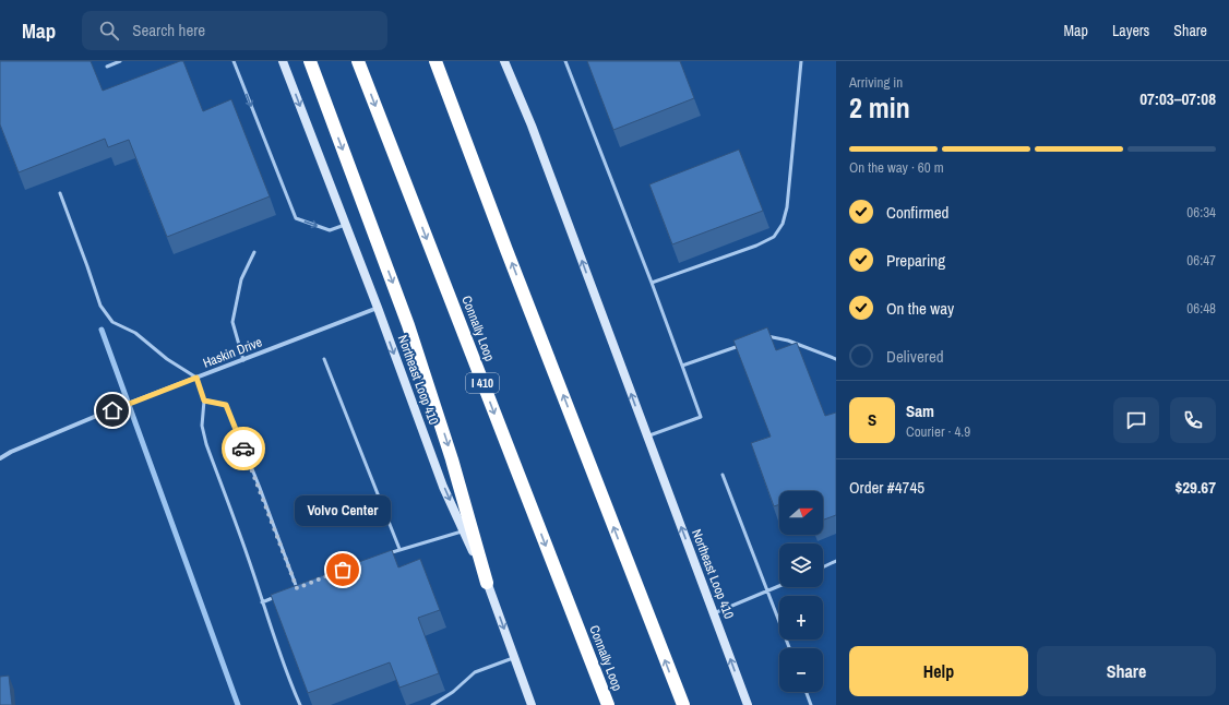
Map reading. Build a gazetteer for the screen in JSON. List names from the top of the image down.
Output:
{
  "streets": {
    "highway": ["Connally Loop", "I 410"],
    "main road": ["Northeast Loop 410"],
    "street": ["Haskin Drive"]
  },
  "crossings": [
    ["Haskin Drive", "Northeast Loop 410"]
  ],
  "places": ["Volvo Center"],
  "north": "right",
  "page": {
    "header": "Map",
    "search": "Search here",
    "nav": ["Map", "Layers", "Share"],
    "heading": ["2 min", "Arriving in", "07:03–07:08"],
    "panel": [
      "Sam",
      "Courier · 4.9",
      "Order #4745",
      "$29.67"
    ],
    "bar": "On the way · 60 m",
    "list": [
      ["Confirmed", "06:34"],
      ["Preparing", "06:47"],
      ["On the way", "06:48"],
      "Delivered"
    ],
    "round": "S",
    "map_buttons": ["+", "−"],
    "bubble": "Volvo Center",
    "buttons": ["Help", "Share"]
  }
}
